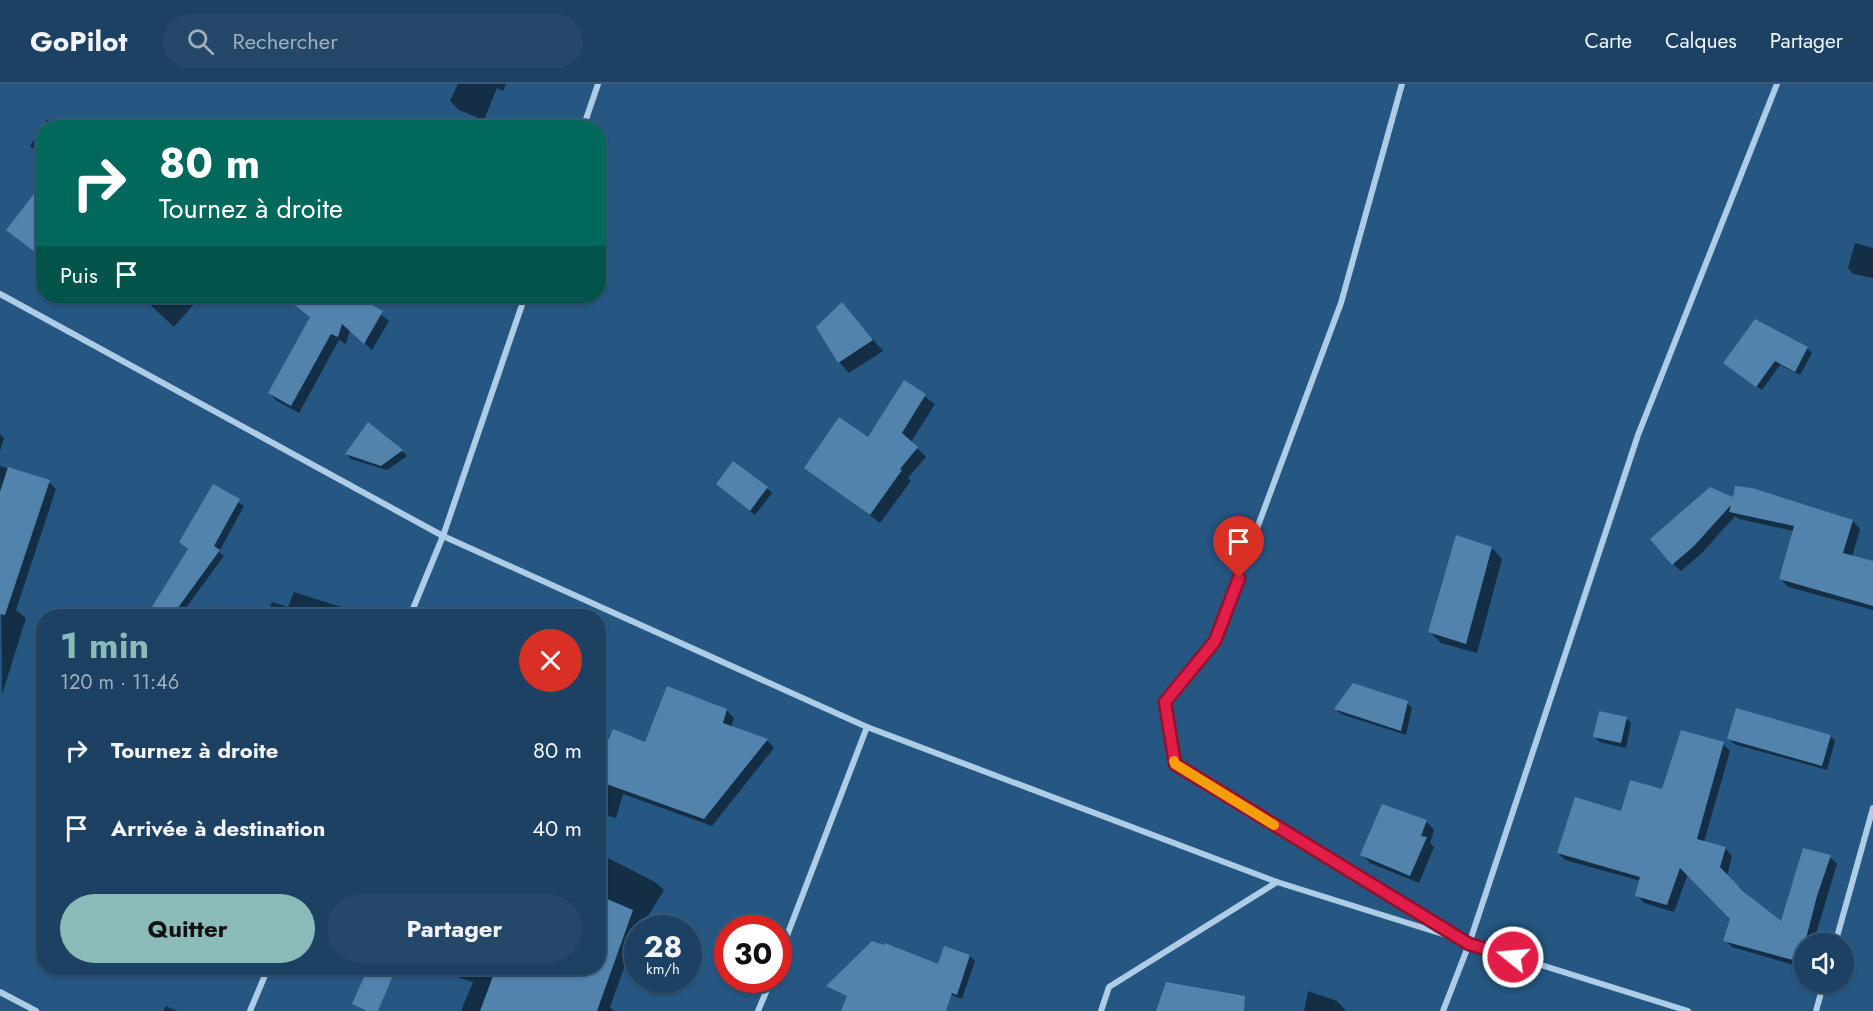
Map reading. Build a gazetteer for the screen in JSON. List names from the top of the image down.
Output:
{
  "page": {
    "header": "GoPilot",
    "search": "Rechercher",
    "nav": ["Carte", "Calques", "Partager"],
    "turn": ["80 m", "Tournez à droite"],
    "then": "Puis",
    "heading": ["1 min", "120 m · 11:46"],
    "list": [
      {
        "name": "Tournez à droite",
        "value": "80 m"
      },
      {
        "name": "Arrivée à destination",
        "value": "40 m"
      }
    ],
    "buttons": ["Quitter", "Partager"],
    "speed": "28 km/h",
    "limit": "30"
  }
}
